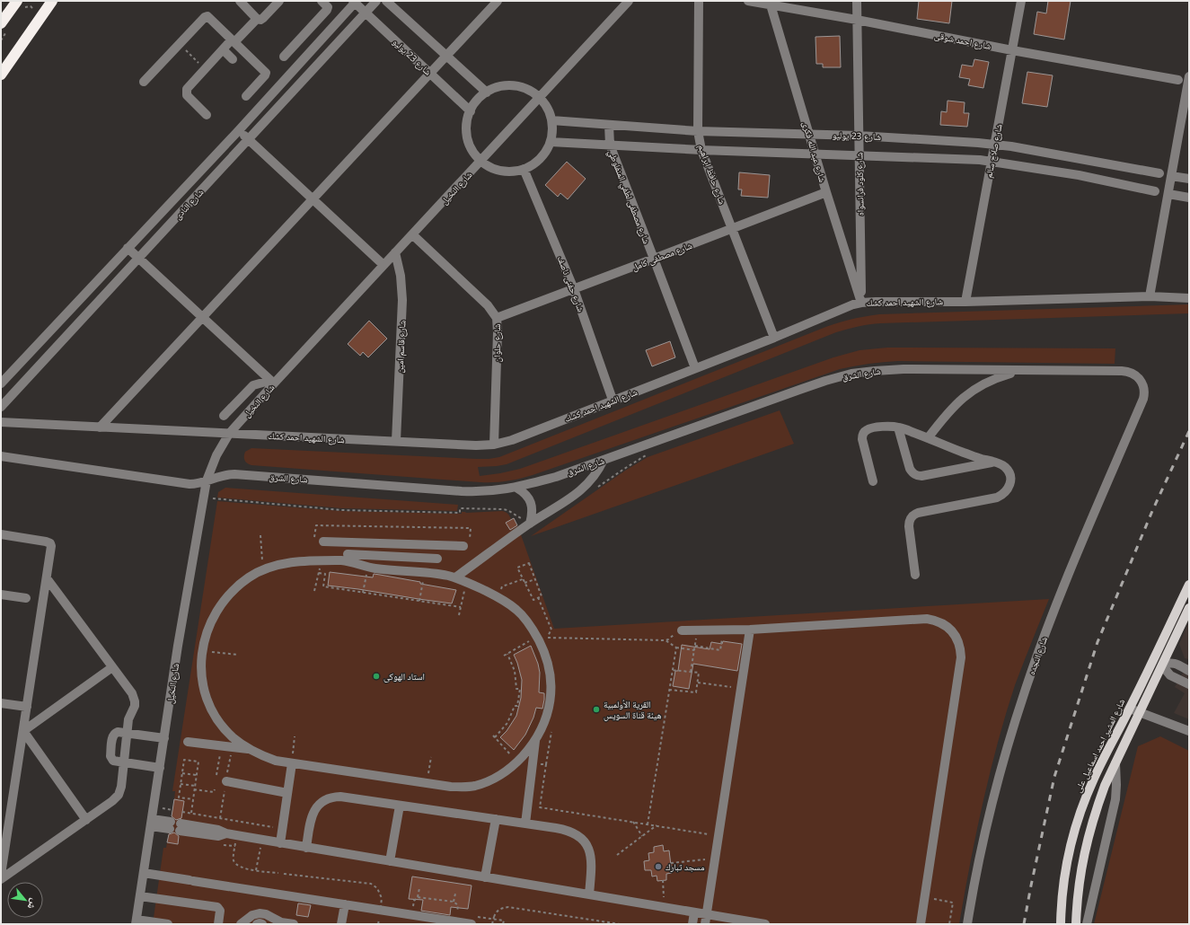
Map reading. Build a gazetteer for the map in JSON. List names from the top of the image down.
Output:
{
  "streets": {
    "main road": ["شارع المشير احمد اسماعيل على"],
    "street": [
      "شارع احمد شوقى",
      "شارع 23 يوليو",
      "شارع صلاح سالم",
      "شارع عبد الله فكرى",
      "شارع حافظ ابراهيم",
      "شارع كلود فرانسواه",
      "شارع النخيل",
      "شارع مصطفى لطفي المنفلوطي",
      "شارع النادى",
      "شارع مصطفى كامل",
      "شارع حفنى ناصف",
      "شارع الشهيد احمد كشك",
      "شارع حلوان",
      "شارع قاسم امين",
      "شارع الشرق",
      "شارع النجده"
    ]
  },
  "crossings": [
    ["شارع احمد شوقى", "شارع صلاح سالم"],
    ["شارع احمد شوقى", "شارع عبد الله فكرى"],
    ["شارع احمد شوقى", "شارع كلود فرانسواه"],
    ["شارع 23 يوليو", "شارع صلاح سالم"],
    ["شارع 23 يوليو", "شارع عبد الله فكرى"],
    ["شارع 23 يوليو", "شارع حافظ ابراهيم"],
    ["شارع 23 يوليو", "شارع كلود فرانسواه"],
    ["شارع 23 يوليو", "شارع مصطفى لطفي المنفلوطي"],
    ["شارع 23 يوليو", "شارع النادى"],
    ["شارع صلاح سالم", "شارع الشهيد احمد كشك"],
    ["شارع عبد الله فكرى", "شارع كلود فرانسواه"],
    ["شارع عبد الله فكرى", "شارع مصطفى كامل"],
    ["شارع عبد الله فكرى", "شارع الشهيد احمد كشك"],
    ["شارع حافظ ابراهيم", "شارع مصطفى كامل"],
    ["شارع حافظ ابراهيم", "شارع الشهيد احمد كشك"],
    ["شارع كلود فرانسواه", "شارع الشهيد احمد كشك"],
    ["شارع النخيل", "شارع الشهيد احمد كشك"],
    ["شارع النخيل", "شارع حلوان"],
    ["شارع النخيل", "شارع قاسم امين"],
    ["شارع النخيل", "شارع الشرق"],
    ["شارع مصطفى لطفي المنفلوطي", "شارع مصطفى كامل"],
    ["شارع مصطفى لطفي المنفلوطي", "شارع الشهيد احمد كشك"],
    ["شارع مصطفى كامل", "شارع حفنى ناصف"],
    ["شارع مصطفى كامل", "شارع حلوان"],
    ["شارع حفنى ناصف", "شارع الشهيد احمد كشك"],
    ["شارع الشهيد احمد كشك", "شارع حلوان"],
    ["شارع الشهيد احمد كشك", "شارع قاسم امين"],
    ["شارع الشرق", "شارع النجده"]
  ],
  "places": ["استاد الهوكى", "القرية الأولمبية هيئة قناة السويس", "مسجد تبارك"],
  "north": "bottom right"
}
